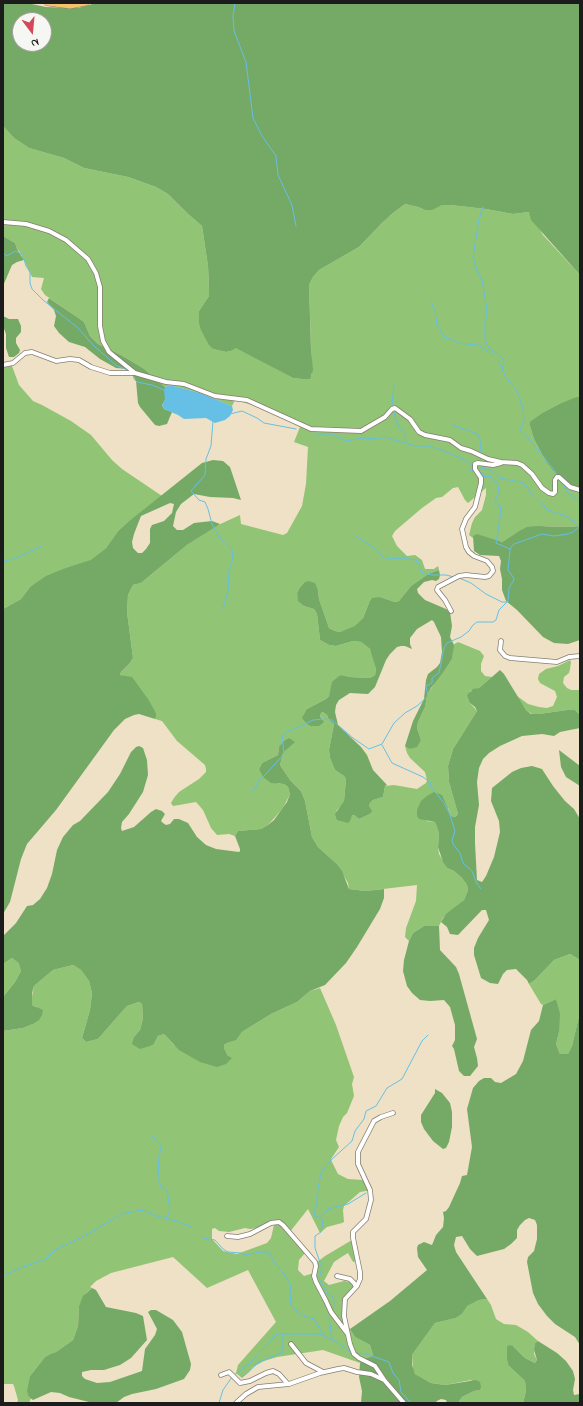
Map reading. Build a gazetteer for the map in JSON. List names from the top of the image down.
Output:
{
  "north": "bottom"
}
